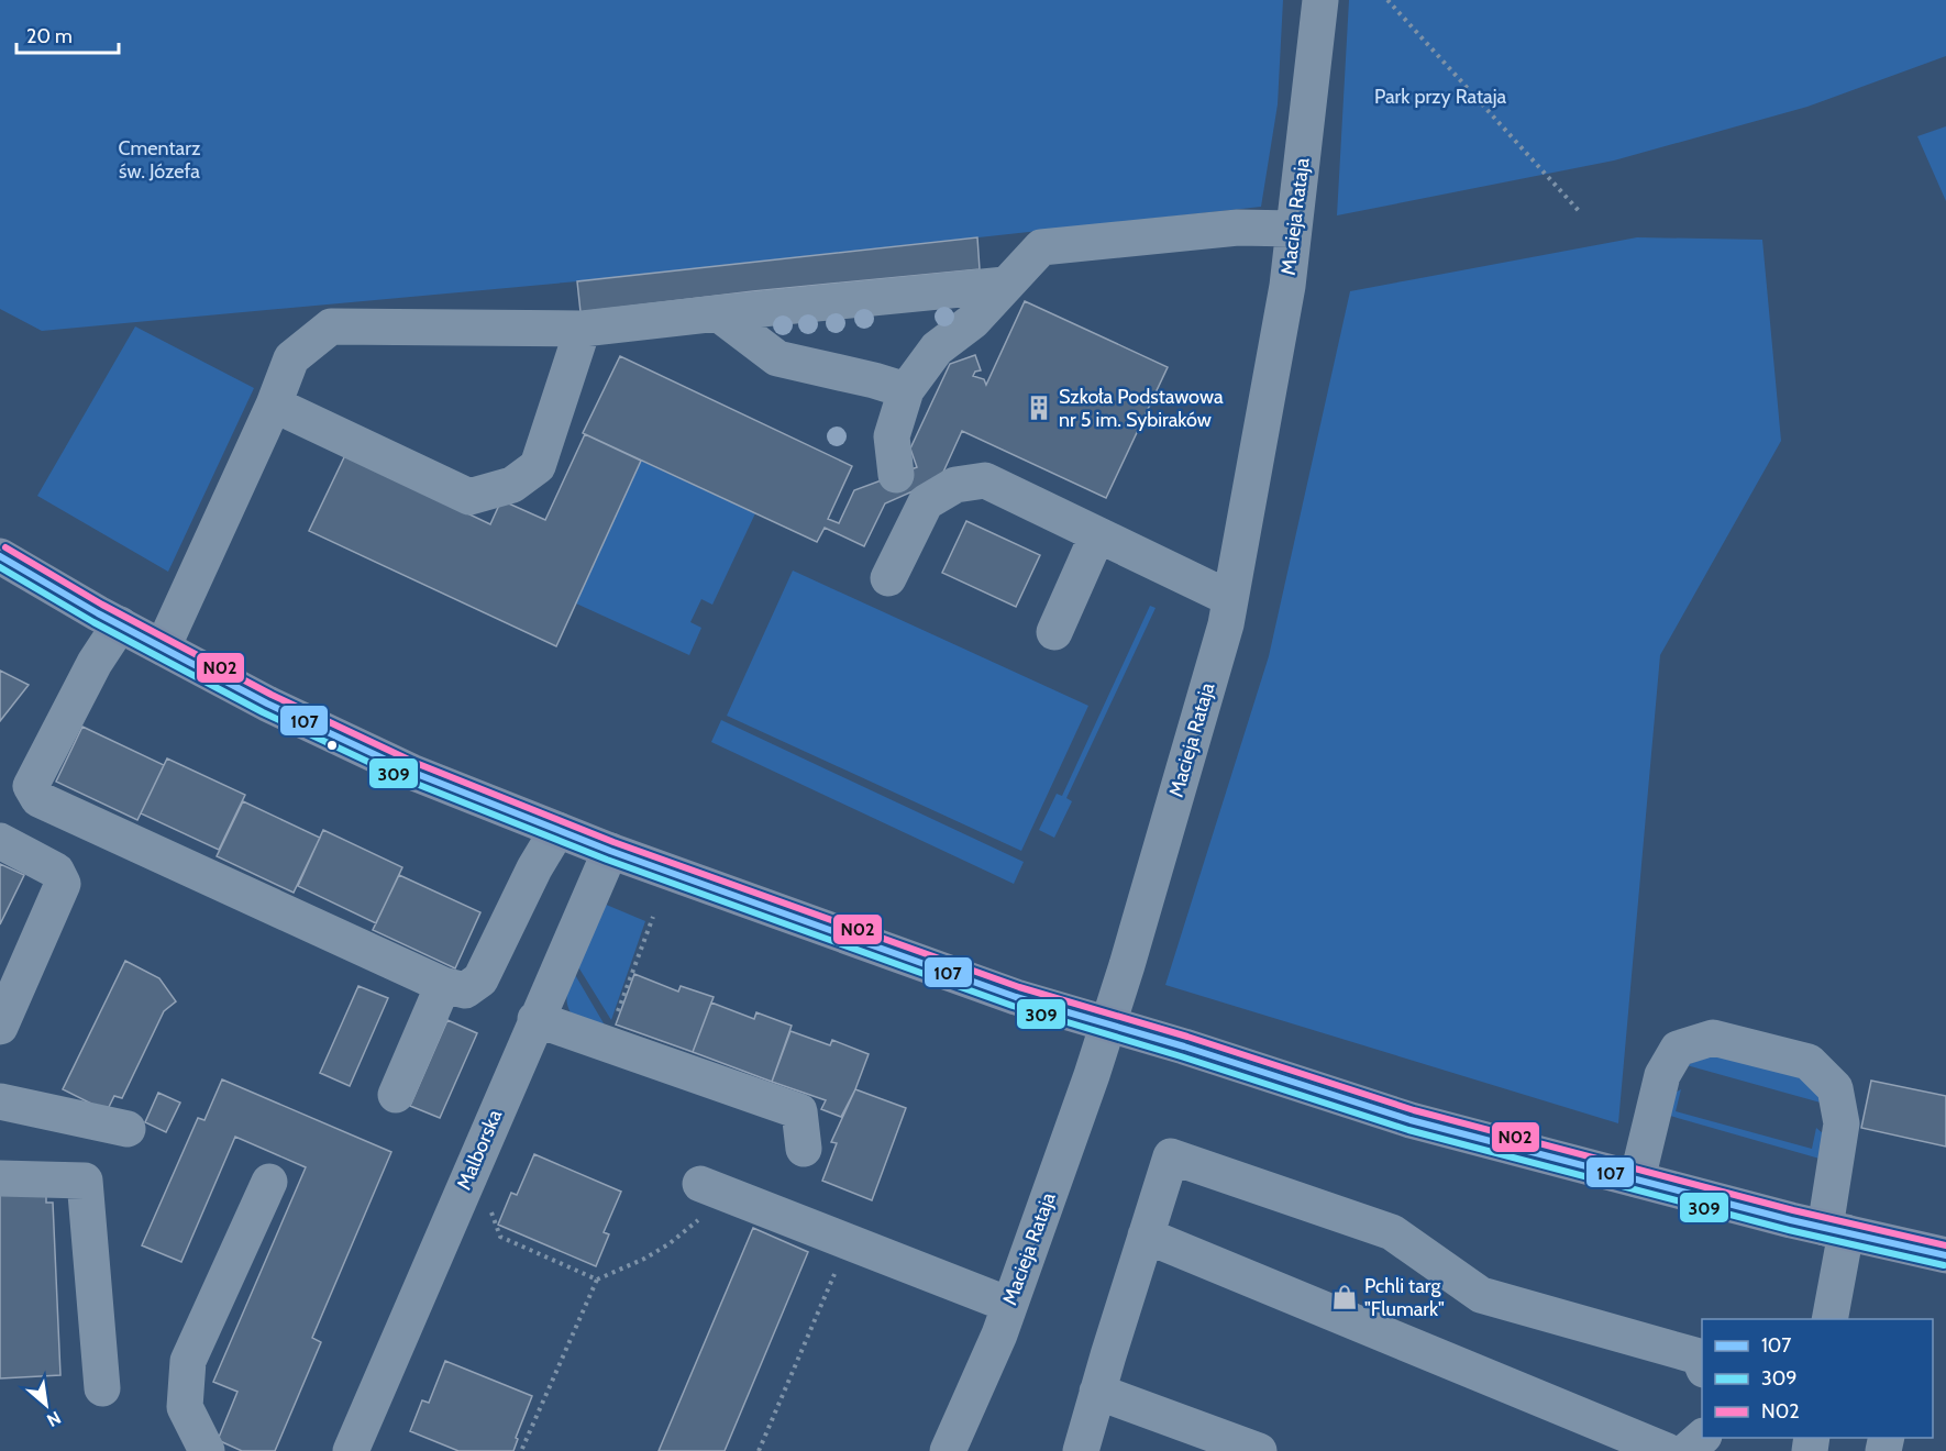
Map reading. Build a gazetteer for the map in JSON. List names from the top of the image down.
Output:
{
  "streets": {
    "street": ["Macieja Rataja", "Malborska"]
  },
  "parks": ["Park przy Rataja", "Cmentarz św. Józefa"],
  "places": {
    "building": ["Szkoła Podstawowa nr 5 im. Sybiraków"],
    "shop": ["Pchli targ \"Flumark\""]
  },
  "lines": ["transit line N02", "transit line 107", "transit line 309"],
  "legend": ["107", "309", "N02"],
  "scale_bar": "20 m",
  "north": "bottom right"
}
